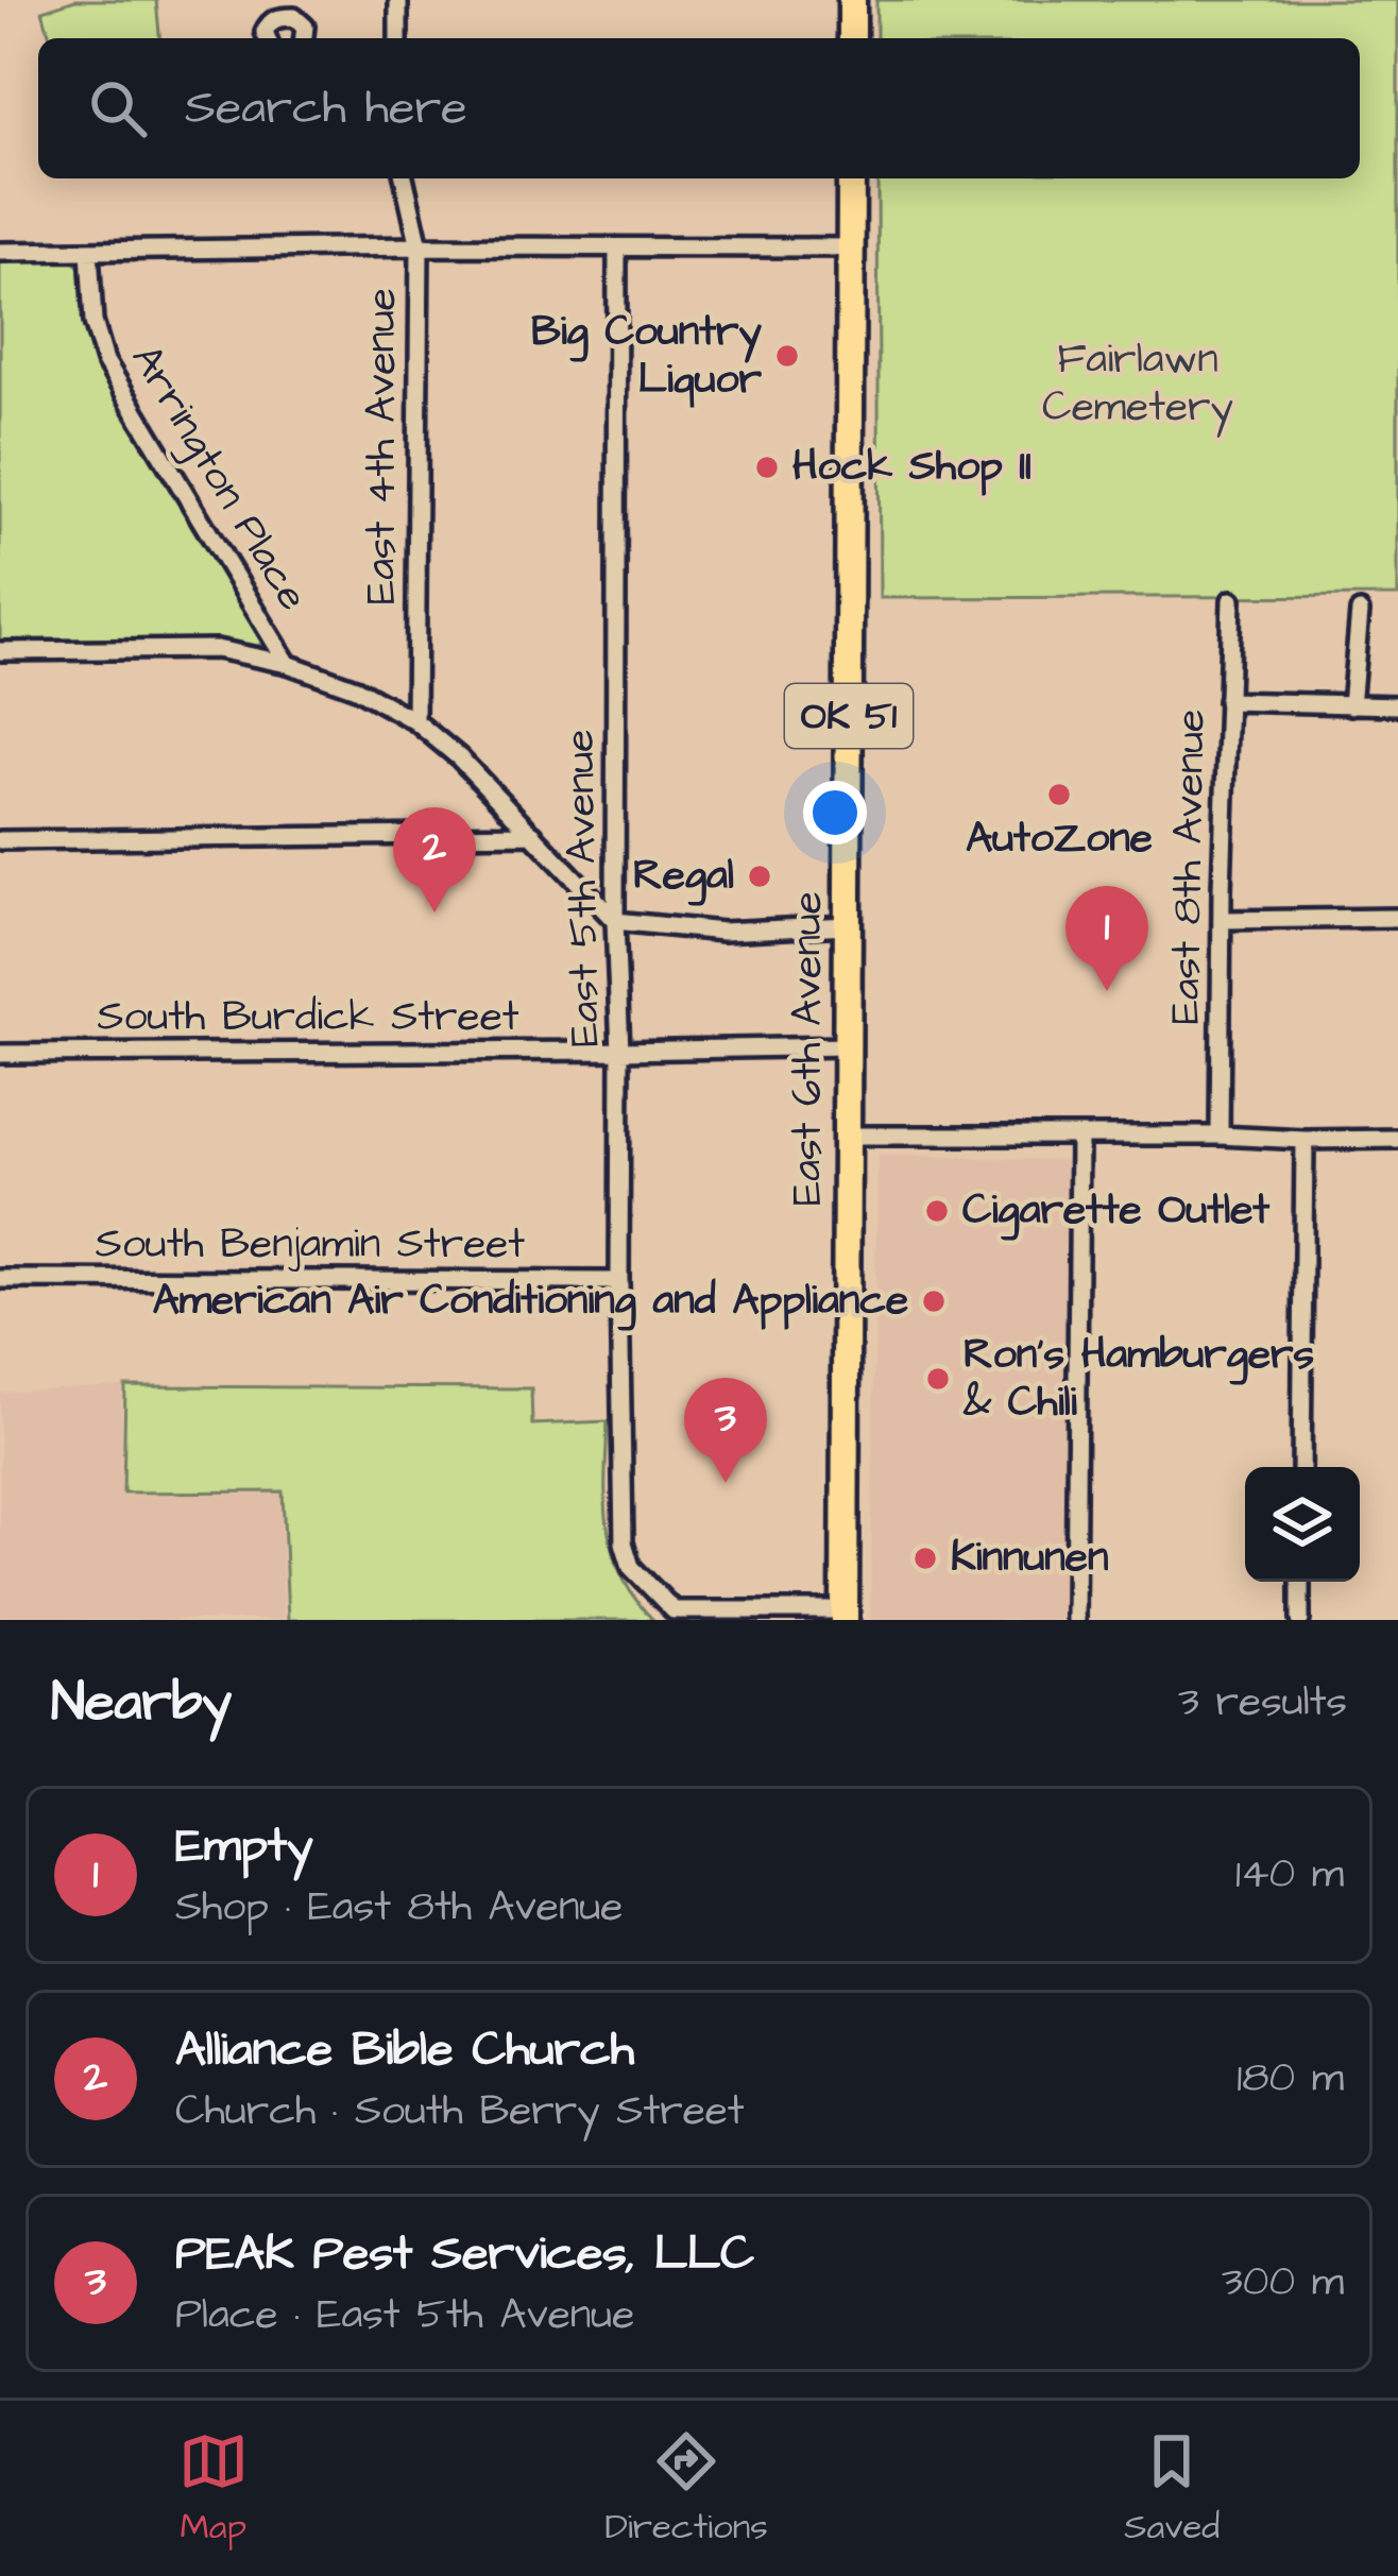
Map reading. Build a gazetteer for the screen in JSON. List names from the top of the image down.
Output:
{
  "streets": {
    "main road": ["OK 51", "East 6th Avenue"],
    "street": [
      "East 4th Avenue",
      "Arrington Place",
      "East 8th Avenue",
      "East 5th Avenue",
      "South Burdick Street",
      "South Benjamin Street"
    ]
  },
  "crossings": [
    ["East 5th Avenue", "South Burdick Street"],
    ["East 5th Avenue", "East 6th Avenue"],
    ["East 5th Avenue", "South Benjamin Street"],
    ["South Burdick Street", "East 6th Avenue"]
  ],
  "parks": ["Fairlawn Cemetery"],
  "places": [
    "Big Country Liquor",
    "Hock Shop II",
    "AutoZone",
    "Regal",
    "Cigarette Outlet",
    "American Air Conditioning and Appliance",
    "Ron's Hamburgers & Chili",
    "Kinnunen"
  ],
  "page": {
    "search": "Search here",
    "pins": ["2", "1", "3"],
    "heading": ["Nearby", "3 results"],
    "list": [
      {
        "mark": "1",
        "name": "Empty",
        "note": "Shop · East 8th Avenue",
        "value": "140 m"
      },
      {
        "mark": "2",
        "name": "Alliance Bible Church",
        "note": "Church · South Berry Street",
        "value": "180 m"
      },
      {
        "mark": "3",
        "name": "PEAK Pest Services, LLC",
        "note": "Place · East 5th Avenue",
        "value": "300 m"
      }
    ],
    "nav": ["Map", "Directions", "Saved"]
  }
}
